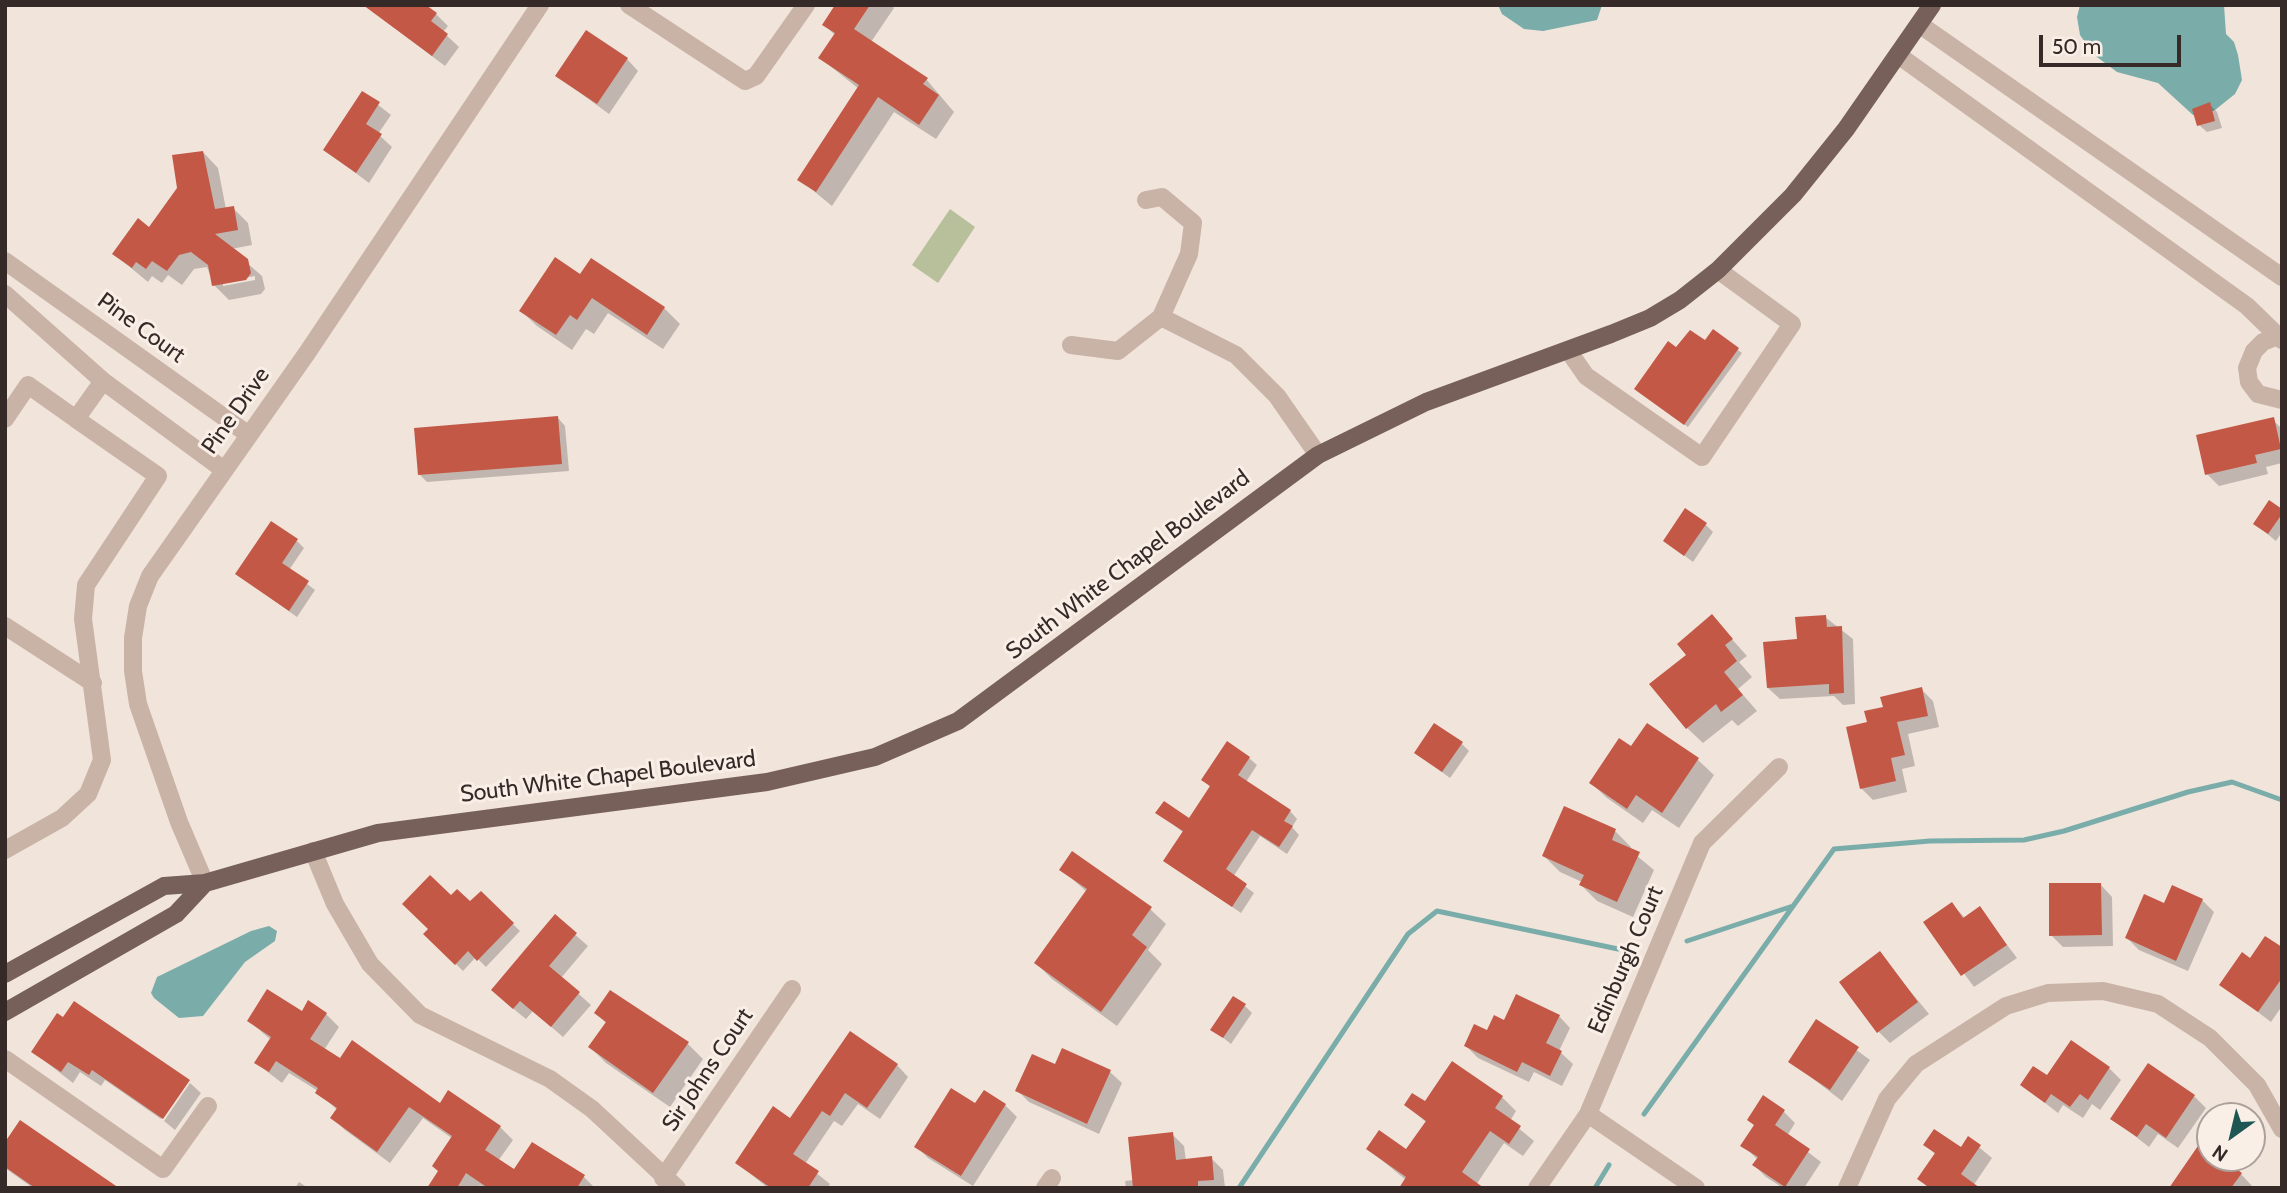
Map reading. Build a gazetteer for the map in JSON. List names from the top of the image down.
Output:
{
  "streets": {
    "main road": ["South White Chapel Boulevard"],
    "street": [
      "Pine Court",
      "Pine Drive",
      "Edinburgh Court",
      "Sir Johns Court"
    ]
  },
  "crossings": [
    ["Pine Court", "Pine Drive"],
    ["Pine Drive", "South White Chapel Boulevard"]
  ],
  "scale_bar": "50 m",
  "north": "bottom left"
}
